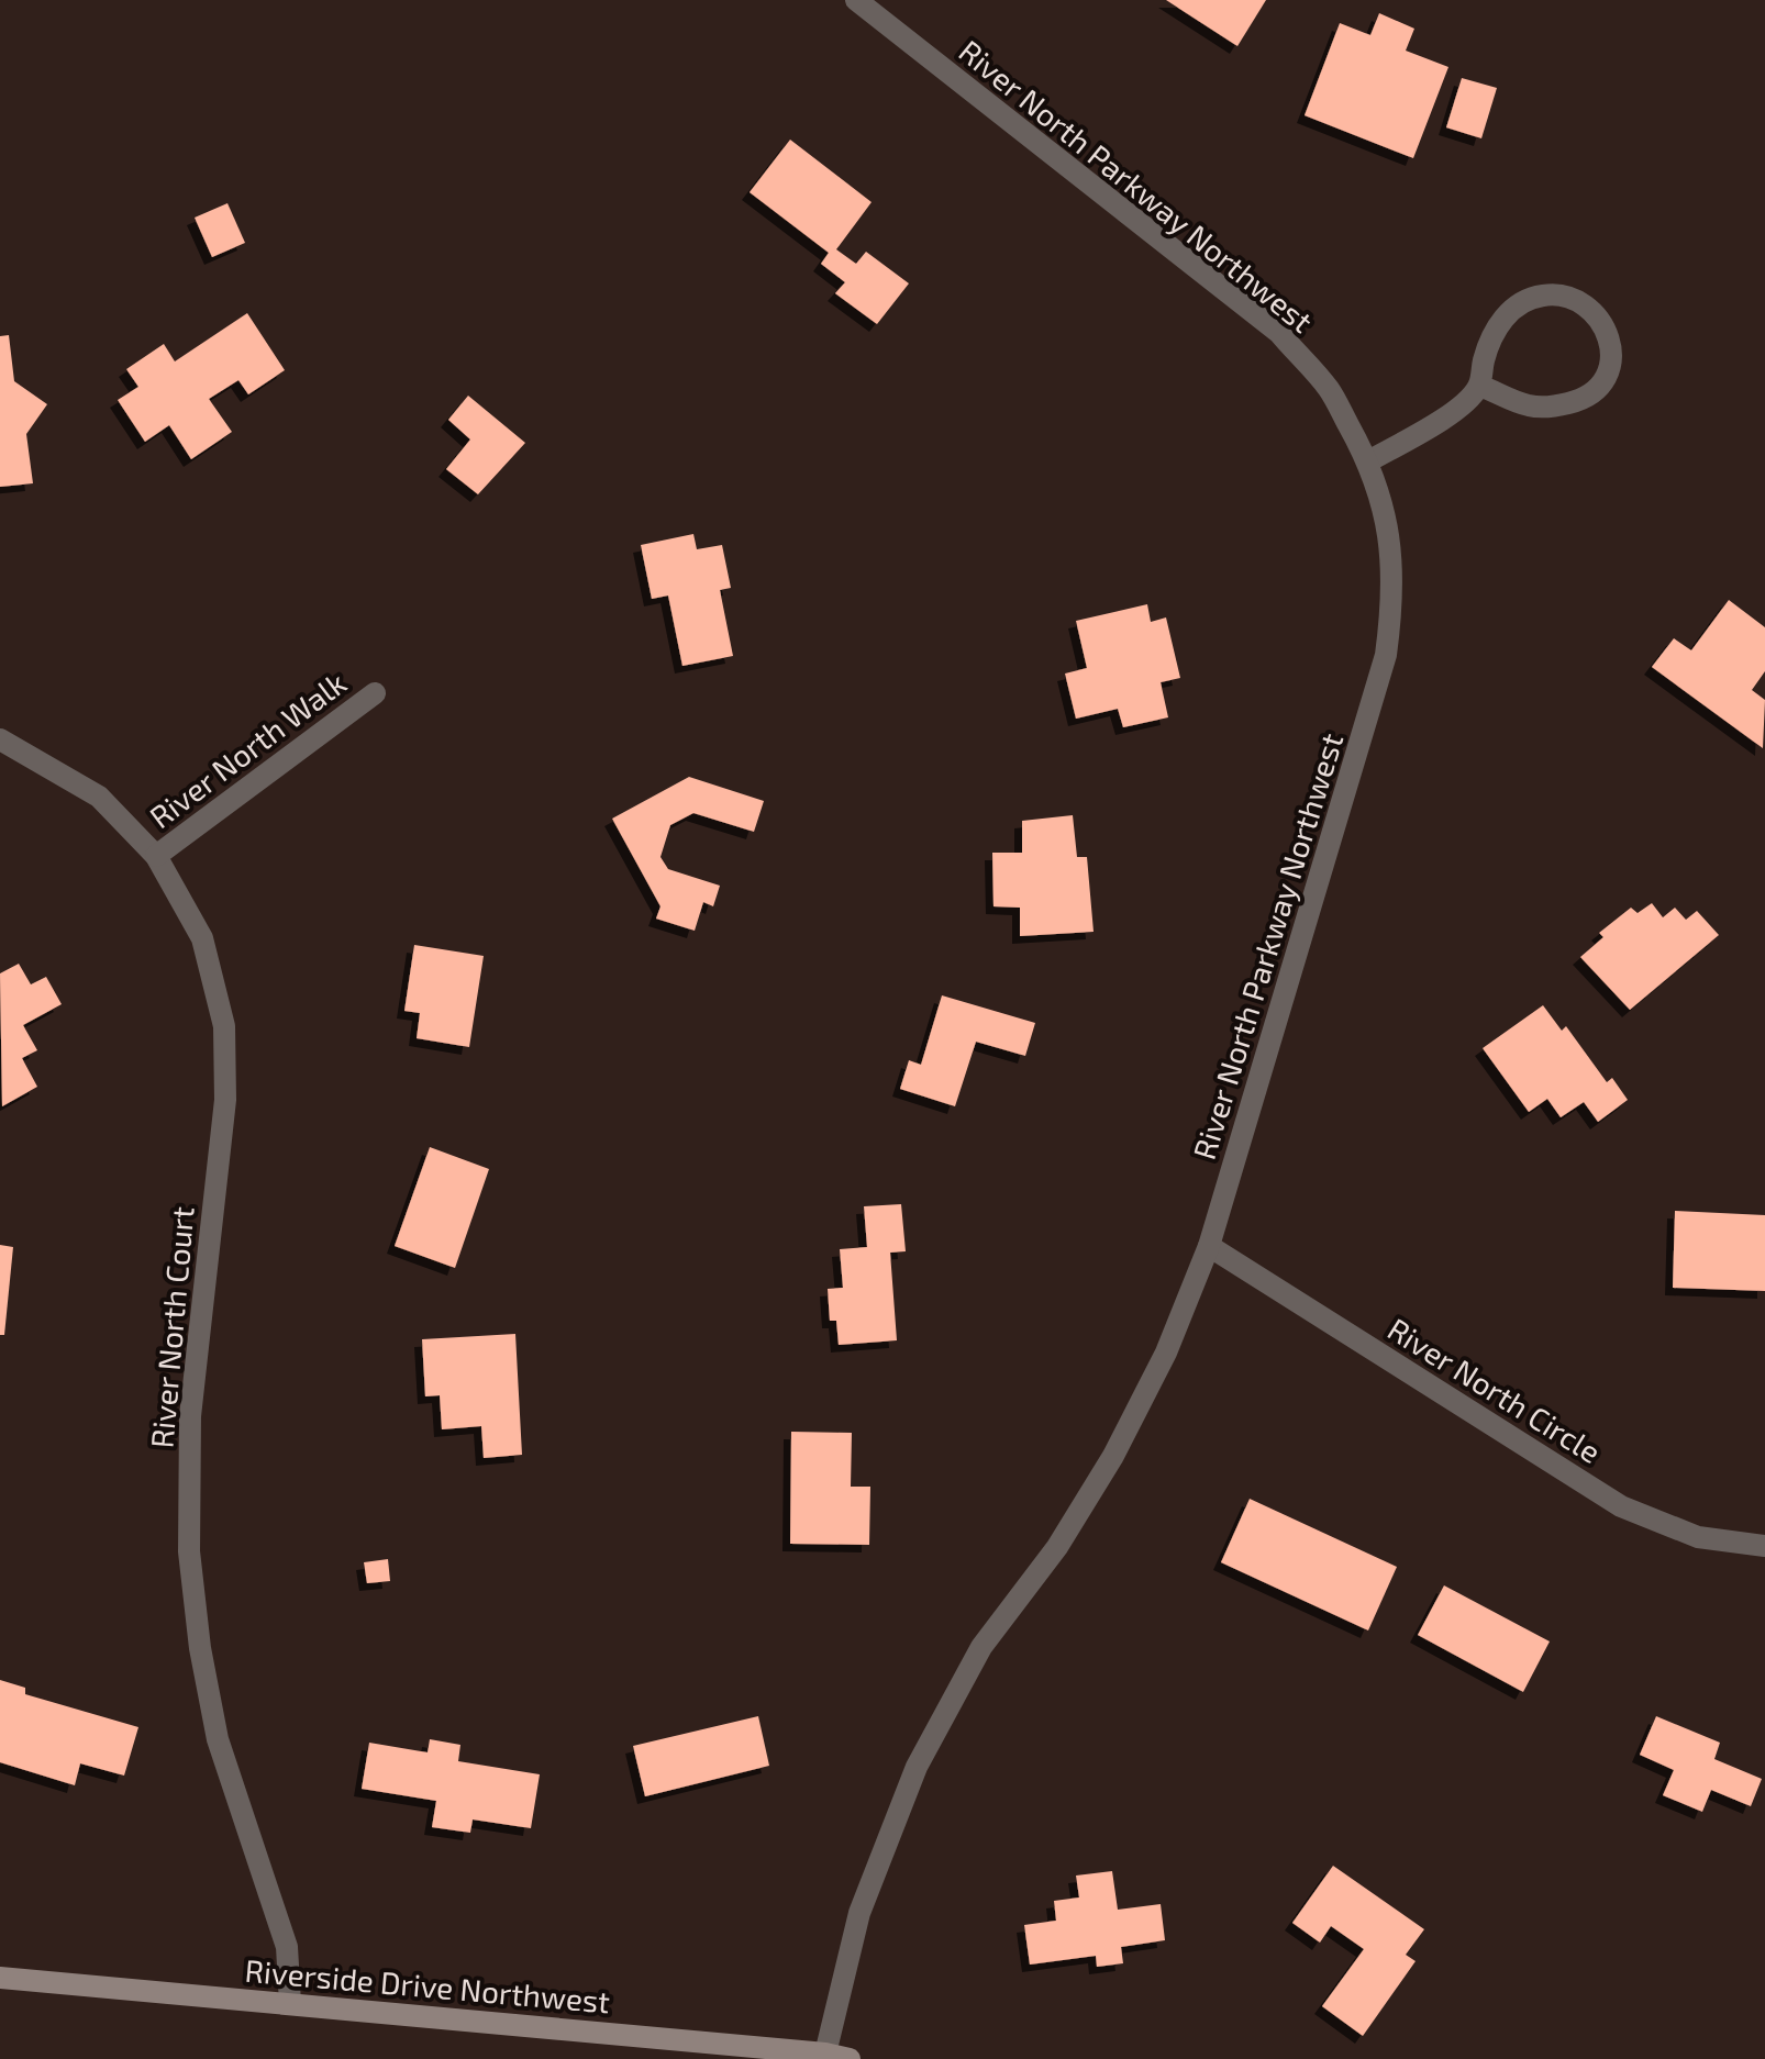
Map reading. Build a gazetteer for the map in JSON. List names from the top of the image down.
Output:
{
  "streets": {
    "street": [
      "River North Parkway Northwest",
      "River North Walk",
      "River North Court",
      "River North Circle",
      "Riverside Drive Northwest"
    ]
  },
  "crossings": [
    ["River North Parkway Northwest", "River North Circle"],
    ["River North Parkway Northwest", "Riverside Drive Northwest"],
    ["River North Walk", "River North Court"],
    ["River North Court", "Riverside Drive Northwest"]
  ]
}
